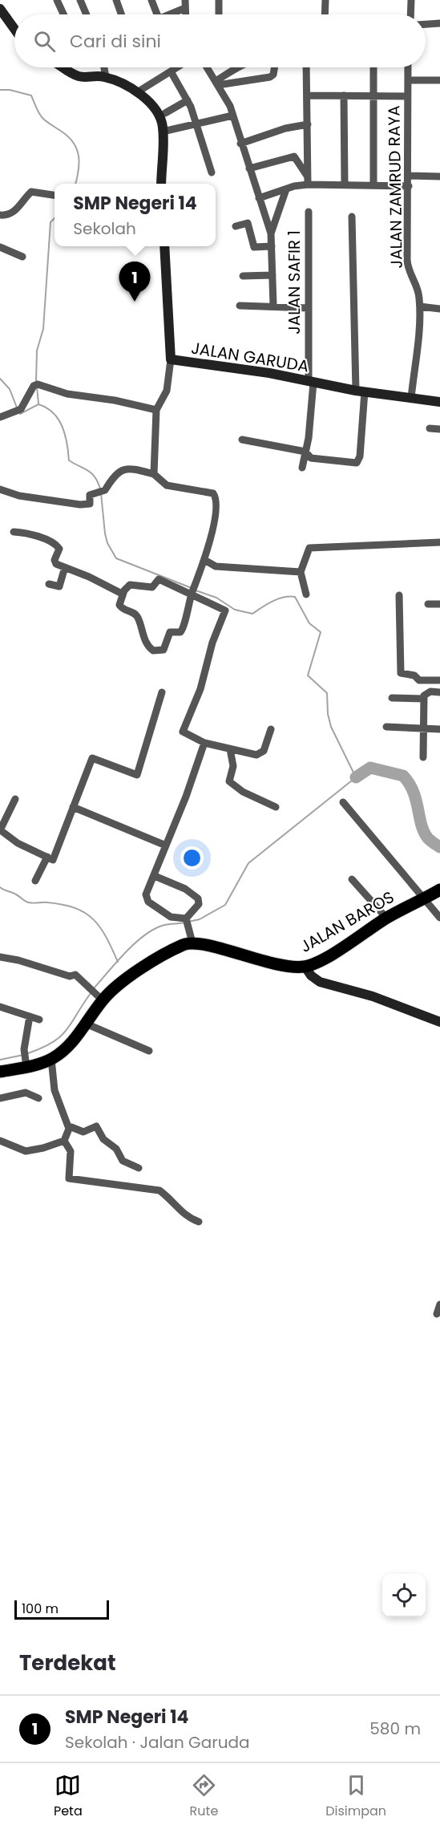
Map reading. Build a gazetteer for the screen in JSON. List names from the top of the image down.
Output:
{
  "streets": {
    "main road": ["JALAN BAROS"],
    "street": ["JALAN ZAMRUD RAYA", "JALAN SAFIR 1", "JALAN GARUDA"]
  },
  "crossings": [
    ["JALAN ZAMRUD RAYA", "JALAN GARUDA"],
    ["JALAN SAFIR 1", "JALAN GARUDA"]
  ],
  "scale_bar": "100 m",
  "page": {
    "search": "Cari di sini",
    "popup": ["SMP Negeri 14", "Sekolah"],
    "pins": "1",
    "scale": "100 m",
    "heading": "Terdekat",
    "list": [
      {
        "mark": "1",
        "name": "SMP Negeri 14",
        "note": "Sekolah · Jalan Garuda",
        "value": "580 m"
      }
    ],
    "nav": ["Peta", "Rute", "Disimpan"]
  }
}
